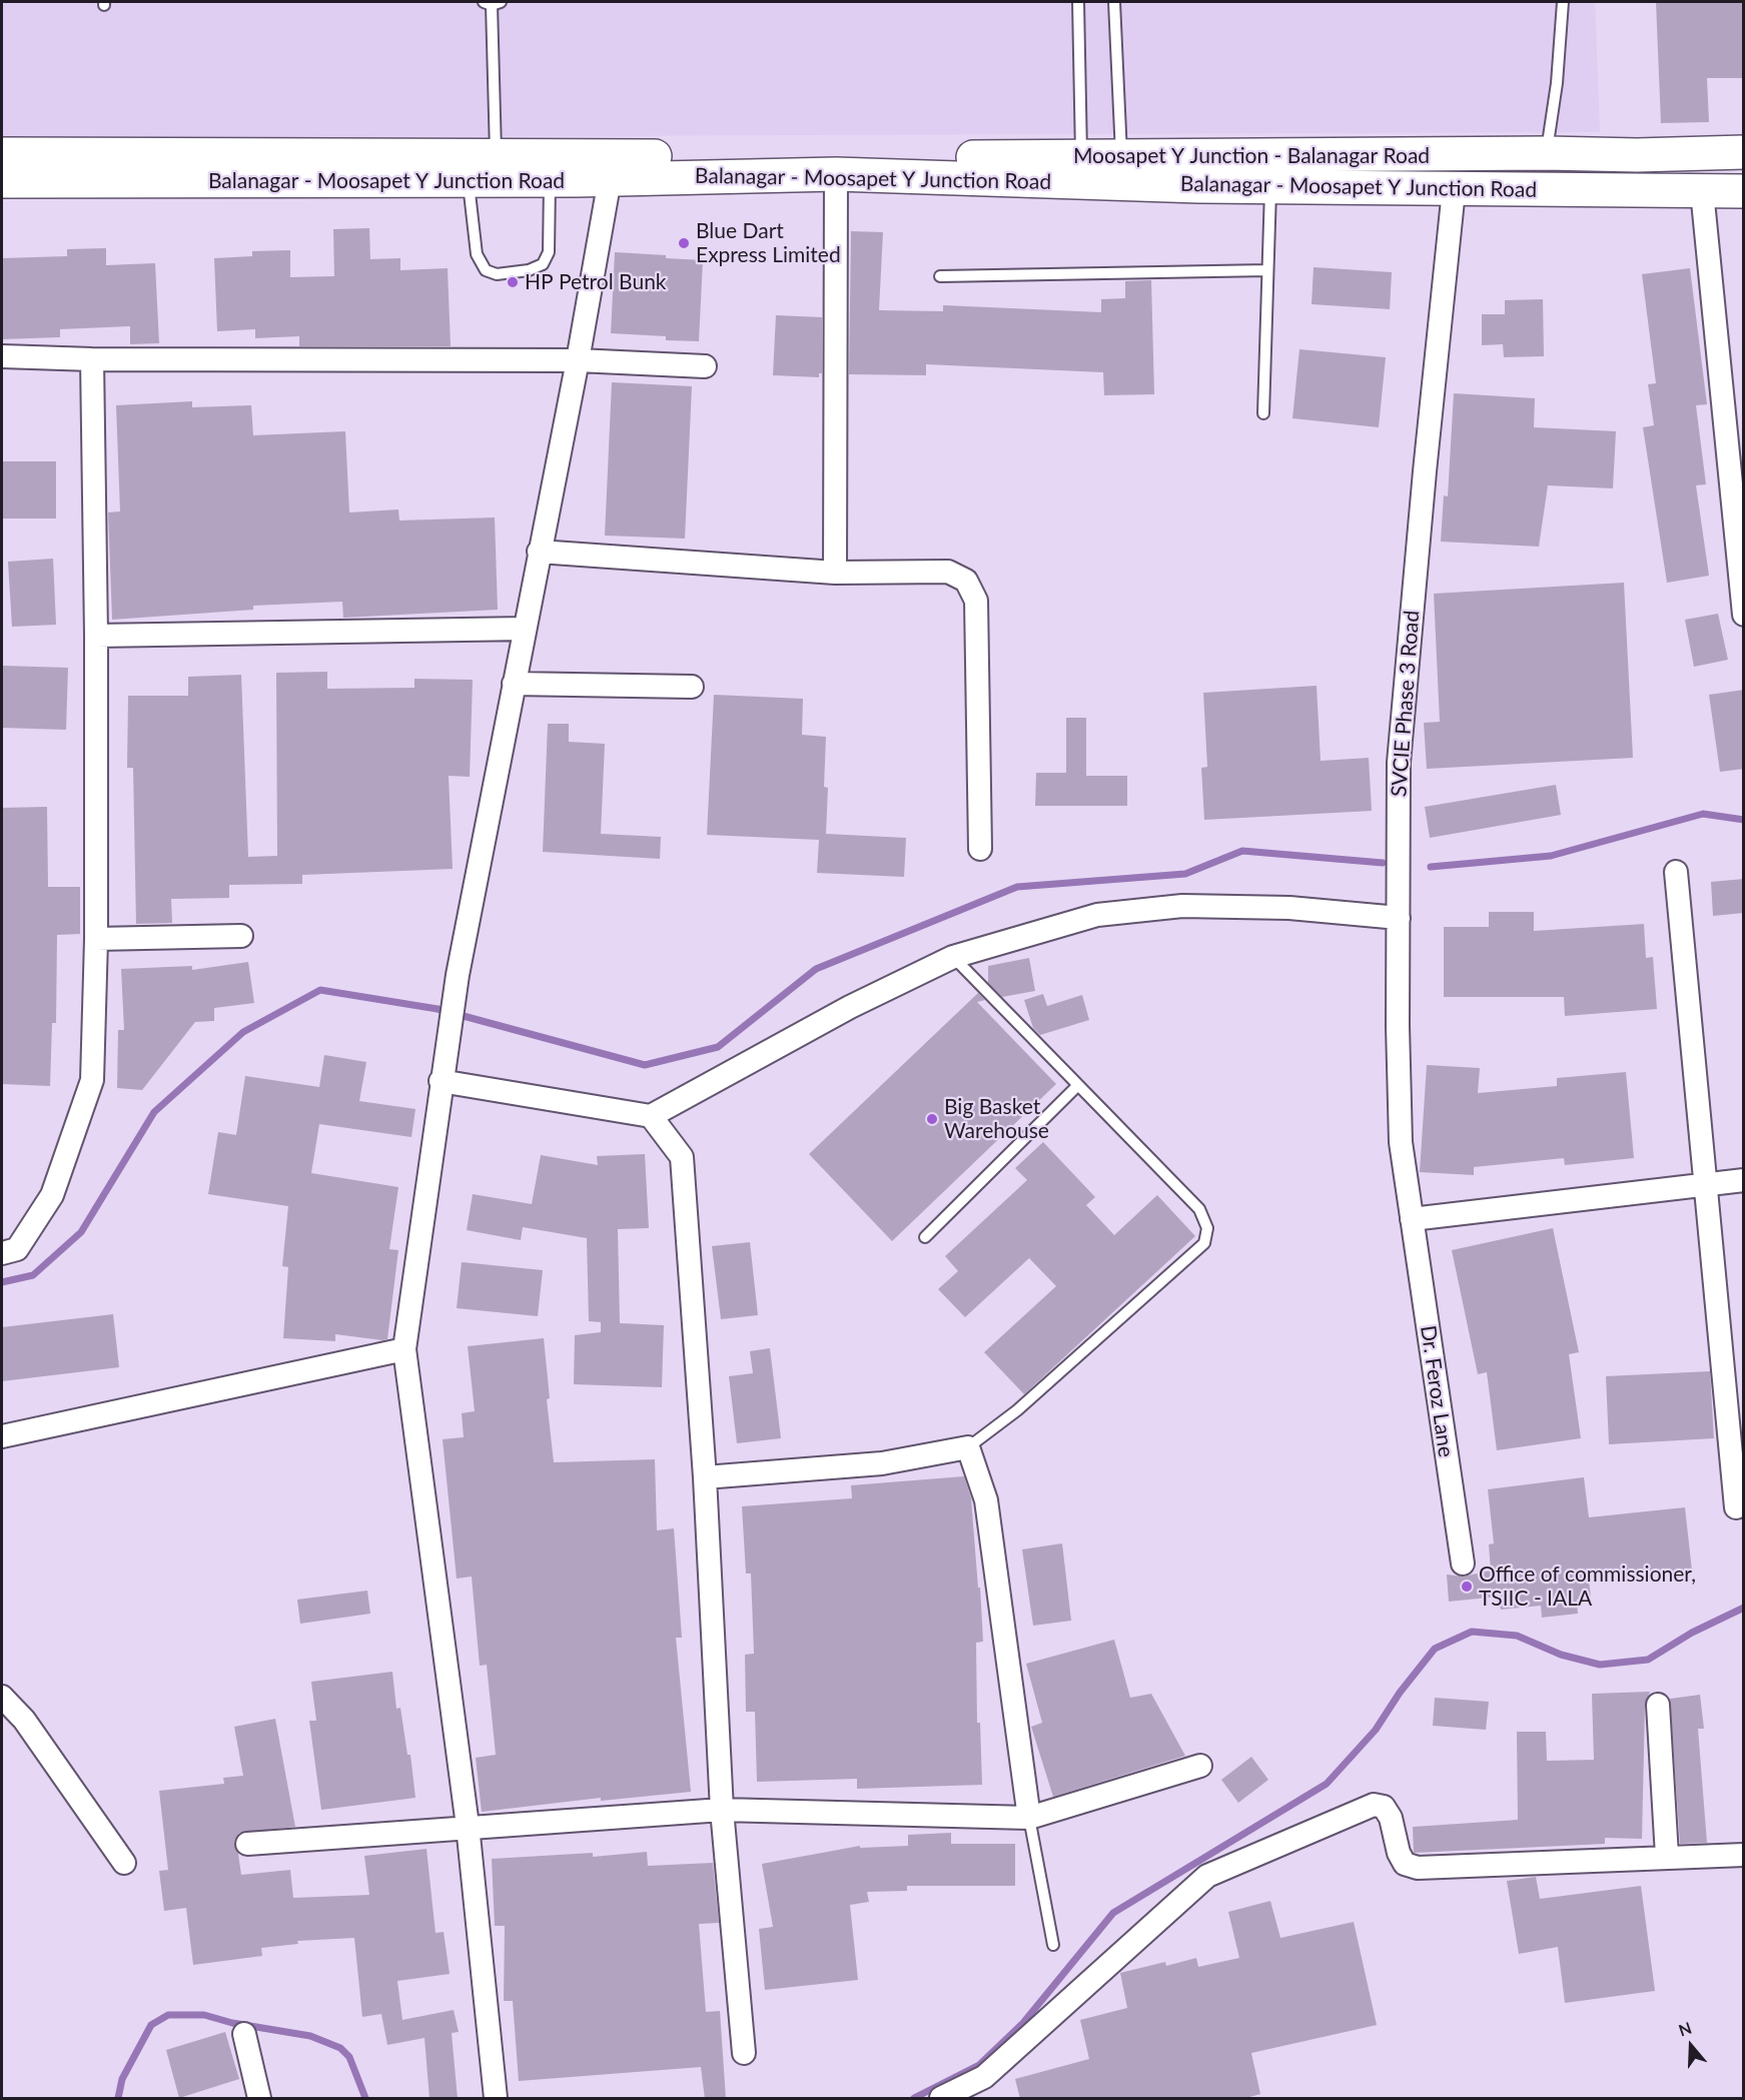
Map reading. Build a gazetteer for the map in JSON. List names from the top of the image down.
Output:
{
  "streets": {
    "main road": ["Moosapet Y Junction - Balanagar Road", "Balanagar - Moosapet Y Junction Road"],
    "street": ["SVCIE Phase 3 Road", "Dr. Feroz Lane"]
  },
  "crossings": [
    ["Balanagar - Moosapet Y Junction Road", "SVCIE Phase 3 Road"],
    ["SVCIE Phase 3 Road", "Dr. Feroz Lane"]
  ],
  "places": [
    "Blue Dart Express Limited",
    "HP Petrol Bunk",
    "Big Basket Warehouse",
    "Office of commissioner, TSIIC - IALA"
  ],
  "north": "top"
}
